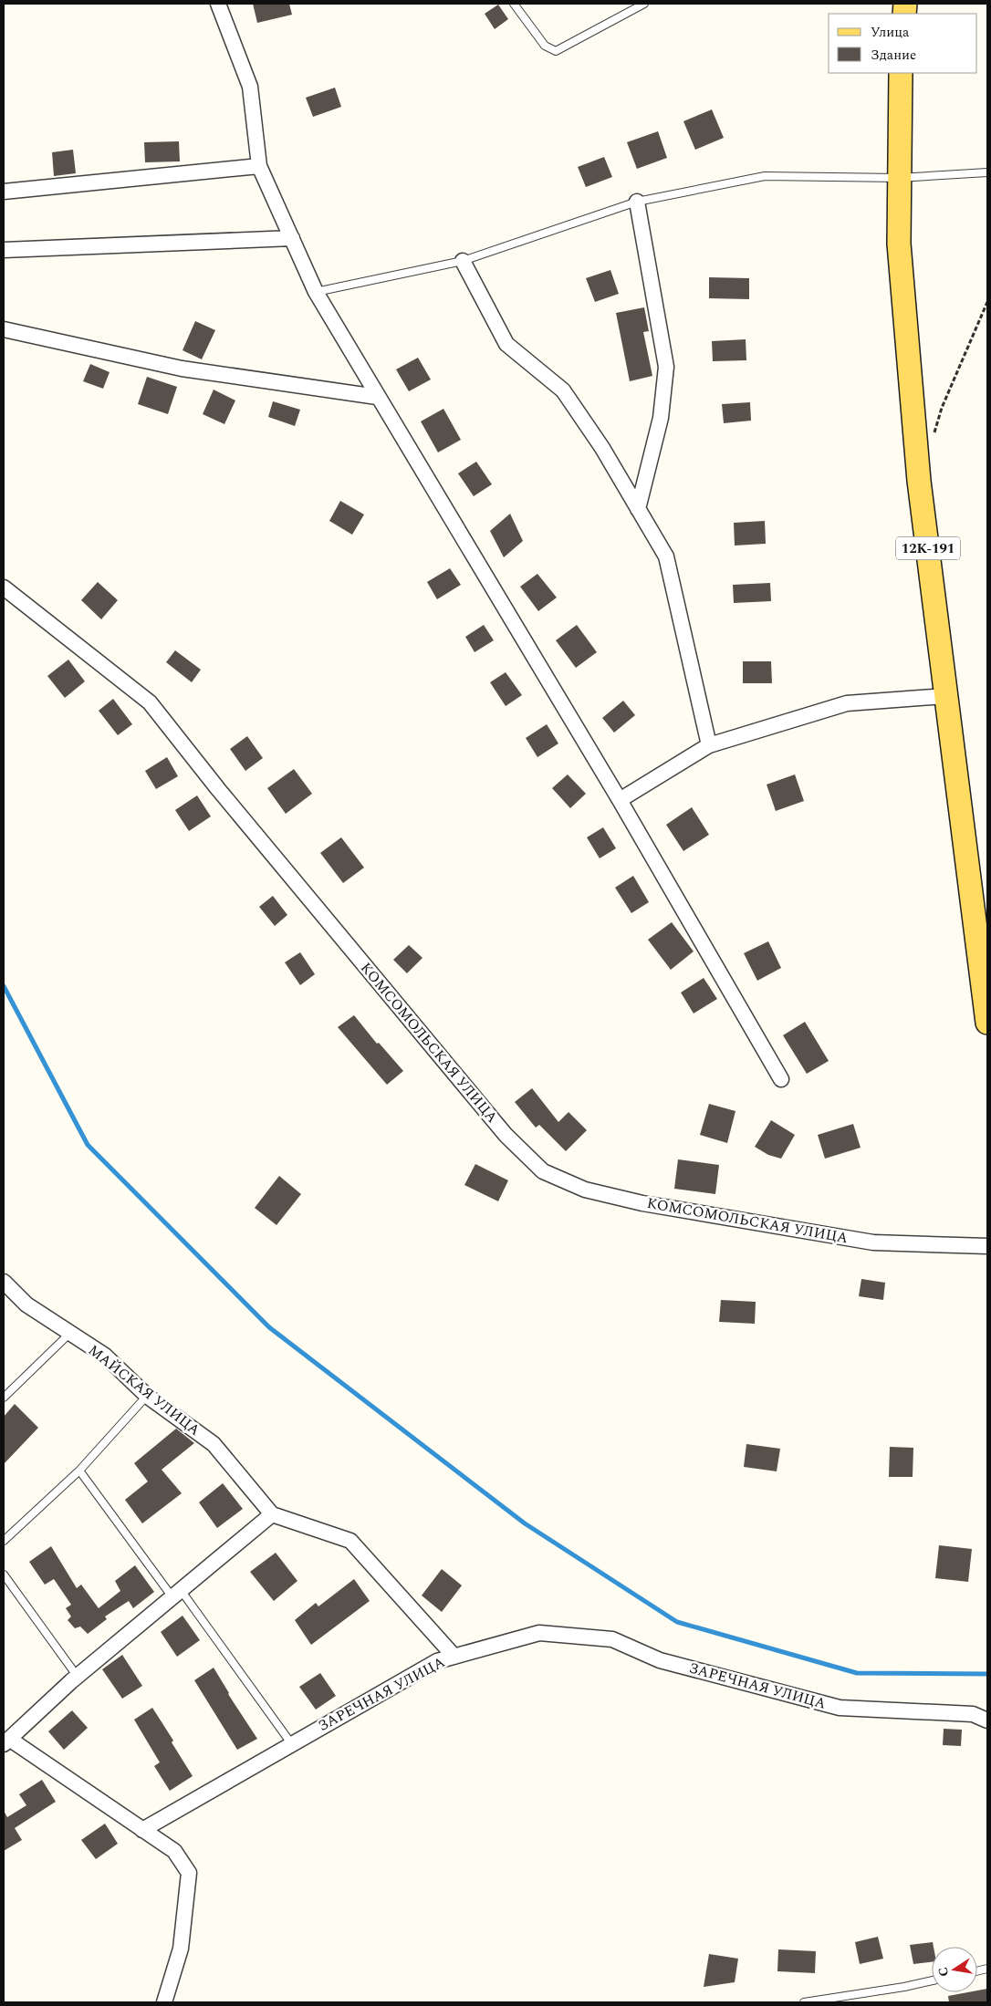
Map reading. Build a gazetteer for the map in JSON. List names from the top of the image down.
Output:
{
  "streets": {
    "main road": ["12К-191"],
    "street": ["КОМСОМОЛЬСКАЯ УЛИЦА", "МАЙСКАЯ УЛИЦА", "ЗАРЕЧНАЯ УЛИЦА"]
  },
  "legend": ["Улица", "Здание"],
  "north": "left"
}
